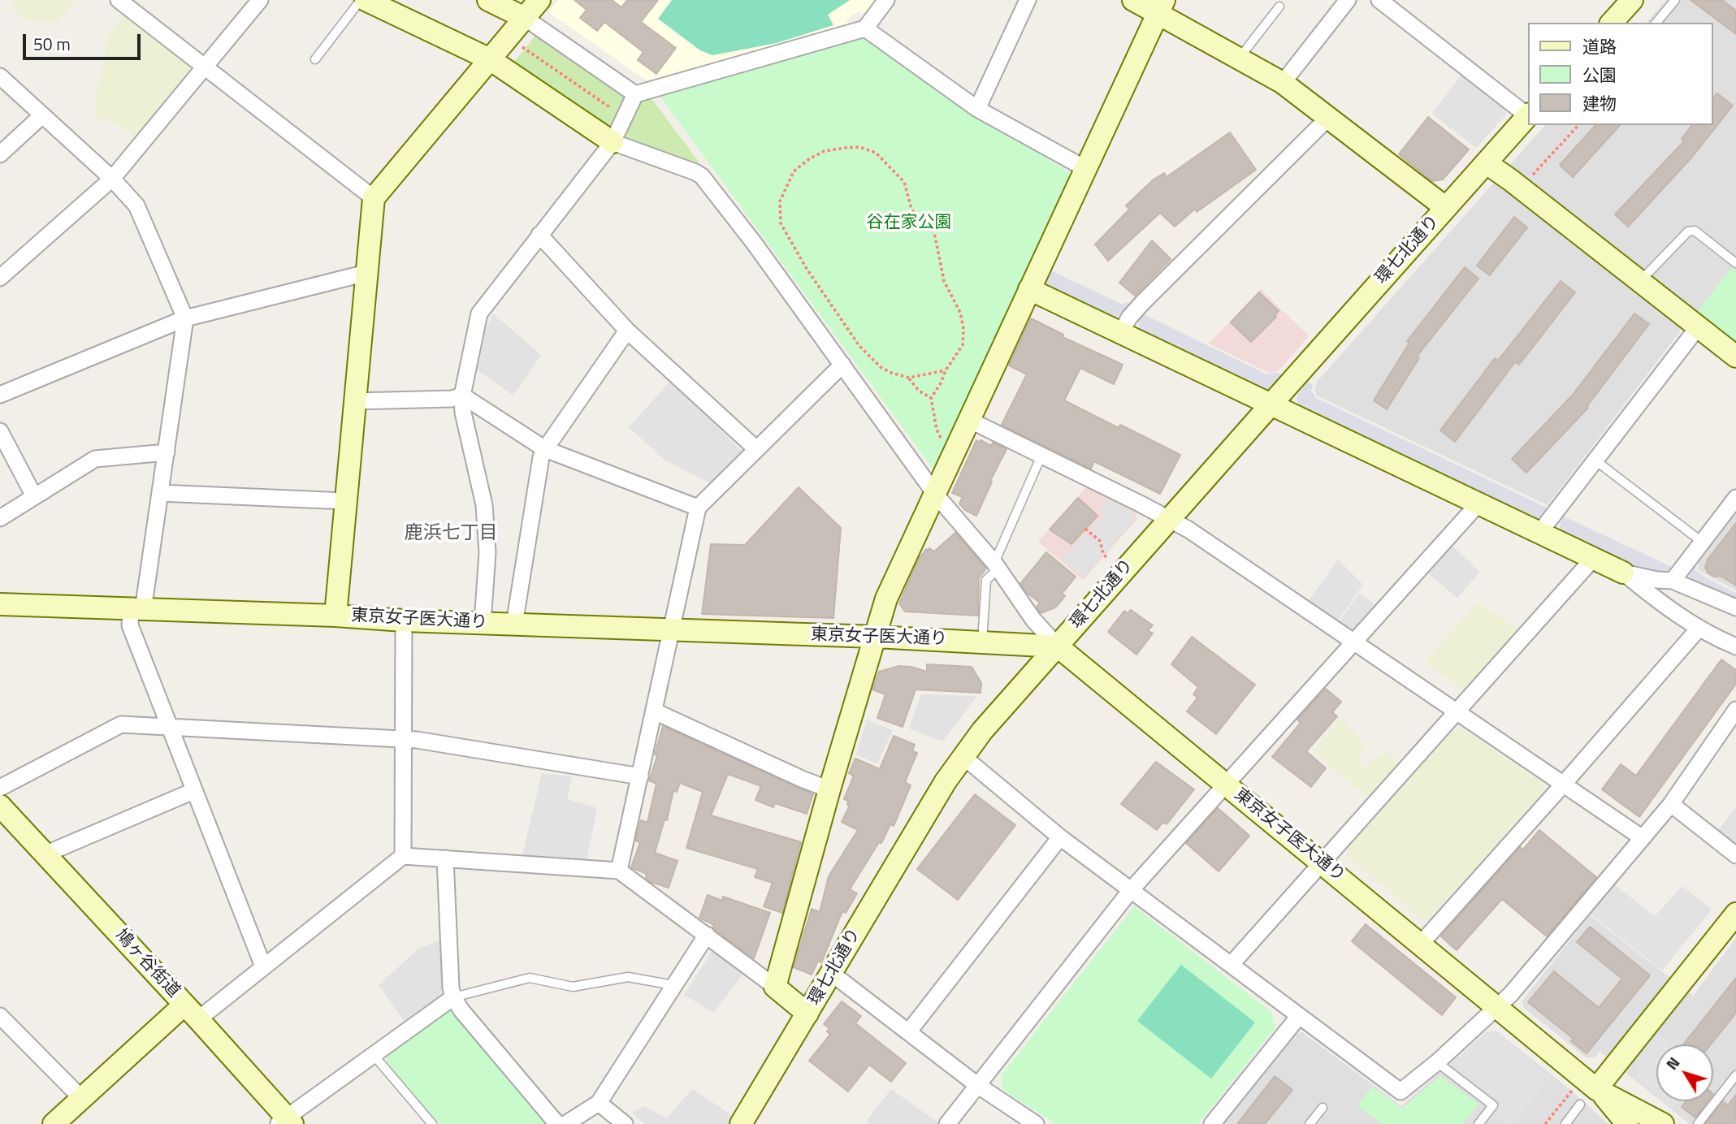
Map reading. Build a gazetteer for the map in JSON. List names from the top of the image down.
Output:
{
  "streets": {
    "street": ["環七北通り", "東京女子医大通り", "鳩ヶ谷街道"]
  },
  "crossings": [
    ["環七北通り", "東京女子医大通り"]
  ],
  "districts": ["鹿浜七丁目"],
  "parks": ["谷在家公園"],
  "legend": ["道路", "公園", "建物"],
  "scale_bar": "50 m",
  "north": "top left"
}
